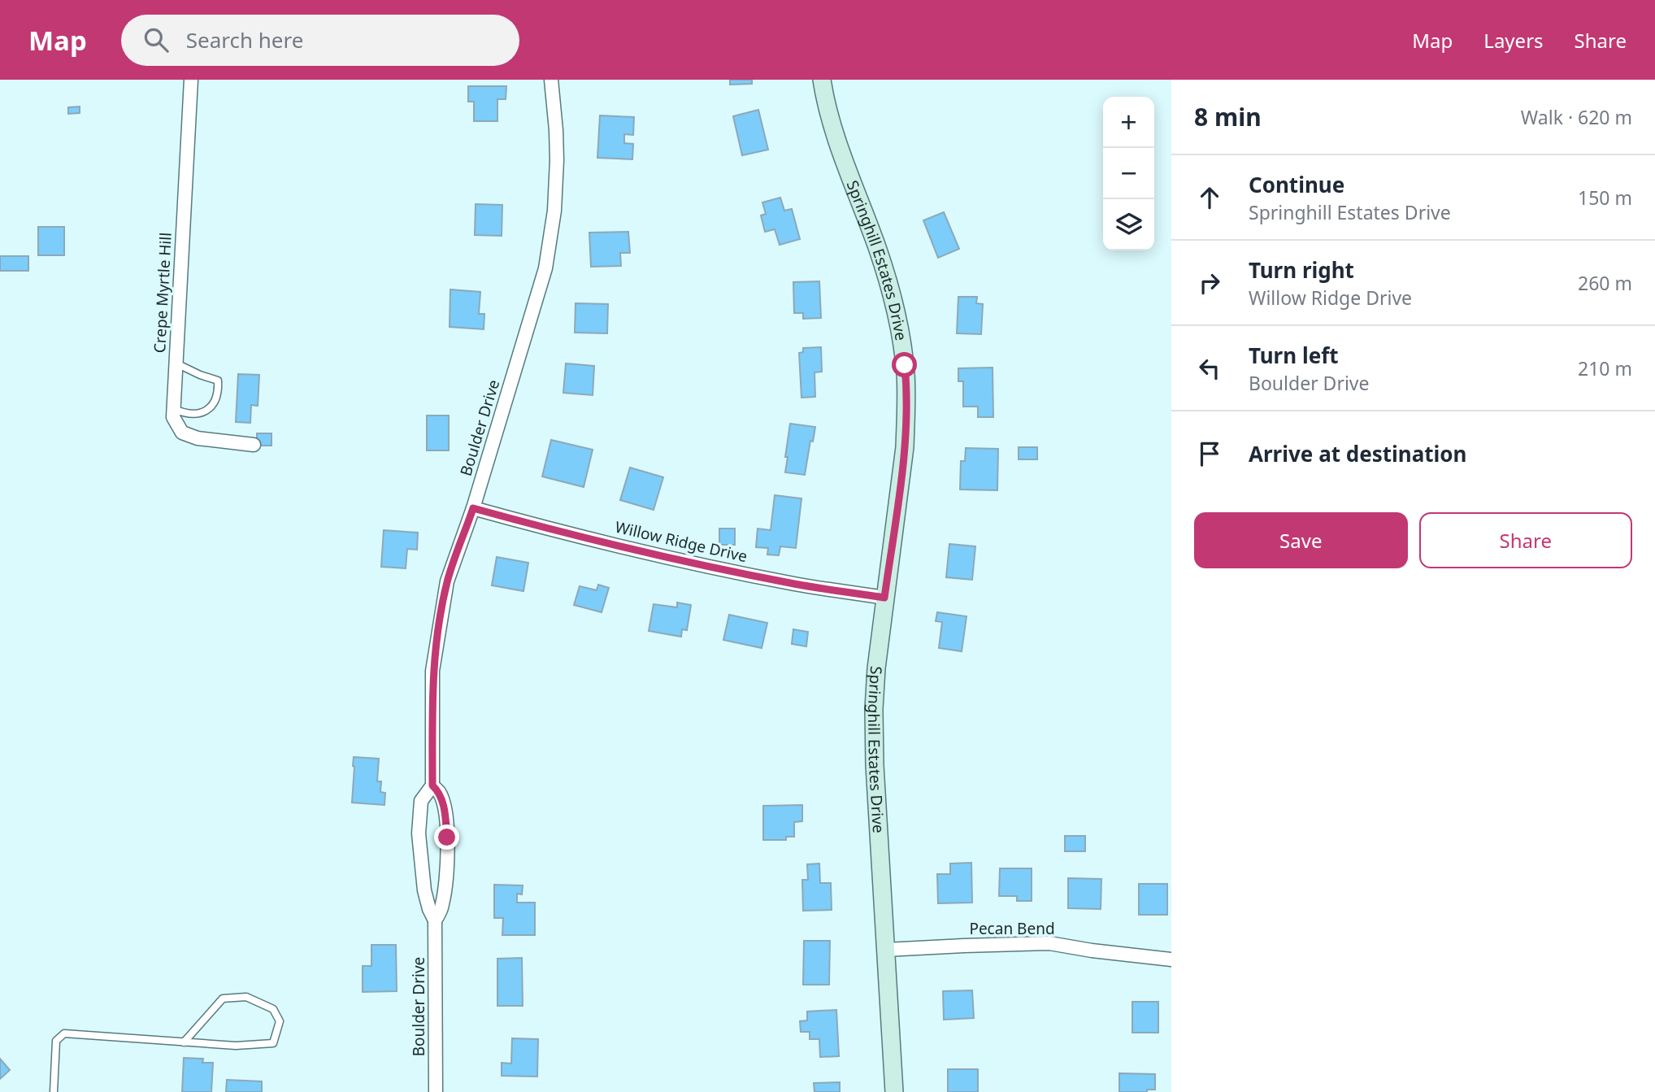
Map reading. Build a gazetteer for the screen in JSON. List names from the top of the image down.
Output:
{
  "streets": {
    "street": [
      "Springhill Estates Drive",
      "Crepe Myrtle Hill",
      "Boulder Drive",
      "Willow Ridge Drive",
      "Pecan Bend"
    ]
  },
  "crossings": [
    ["Springhill Estates Drive", "Willow Ridge Drive"],
    ["Springhill Estates Drive", "Pecan Bend"],
    ["Boulder Drive", "Willow Ridge Drive"]
  ],
  "page": {
    "header": "Map",
    "search": "Search here",
    "nav": ["Map", "Layers", "Share"],
    "heading": ["8 min", "Walk · 620 m"],
    "map_buttons": ["+", "−"],
    "list": [
      ["Continue", "Springhill Estates Drive", "150 m"],
      ["Turn right", "Willow Ridge Drive", "260 m"],
      ["Turn left", "Boulder Drive", "210 m"],
      "Arrive at destination"
    ],
    "buttons": ["Save", "Share"]
  }
}
